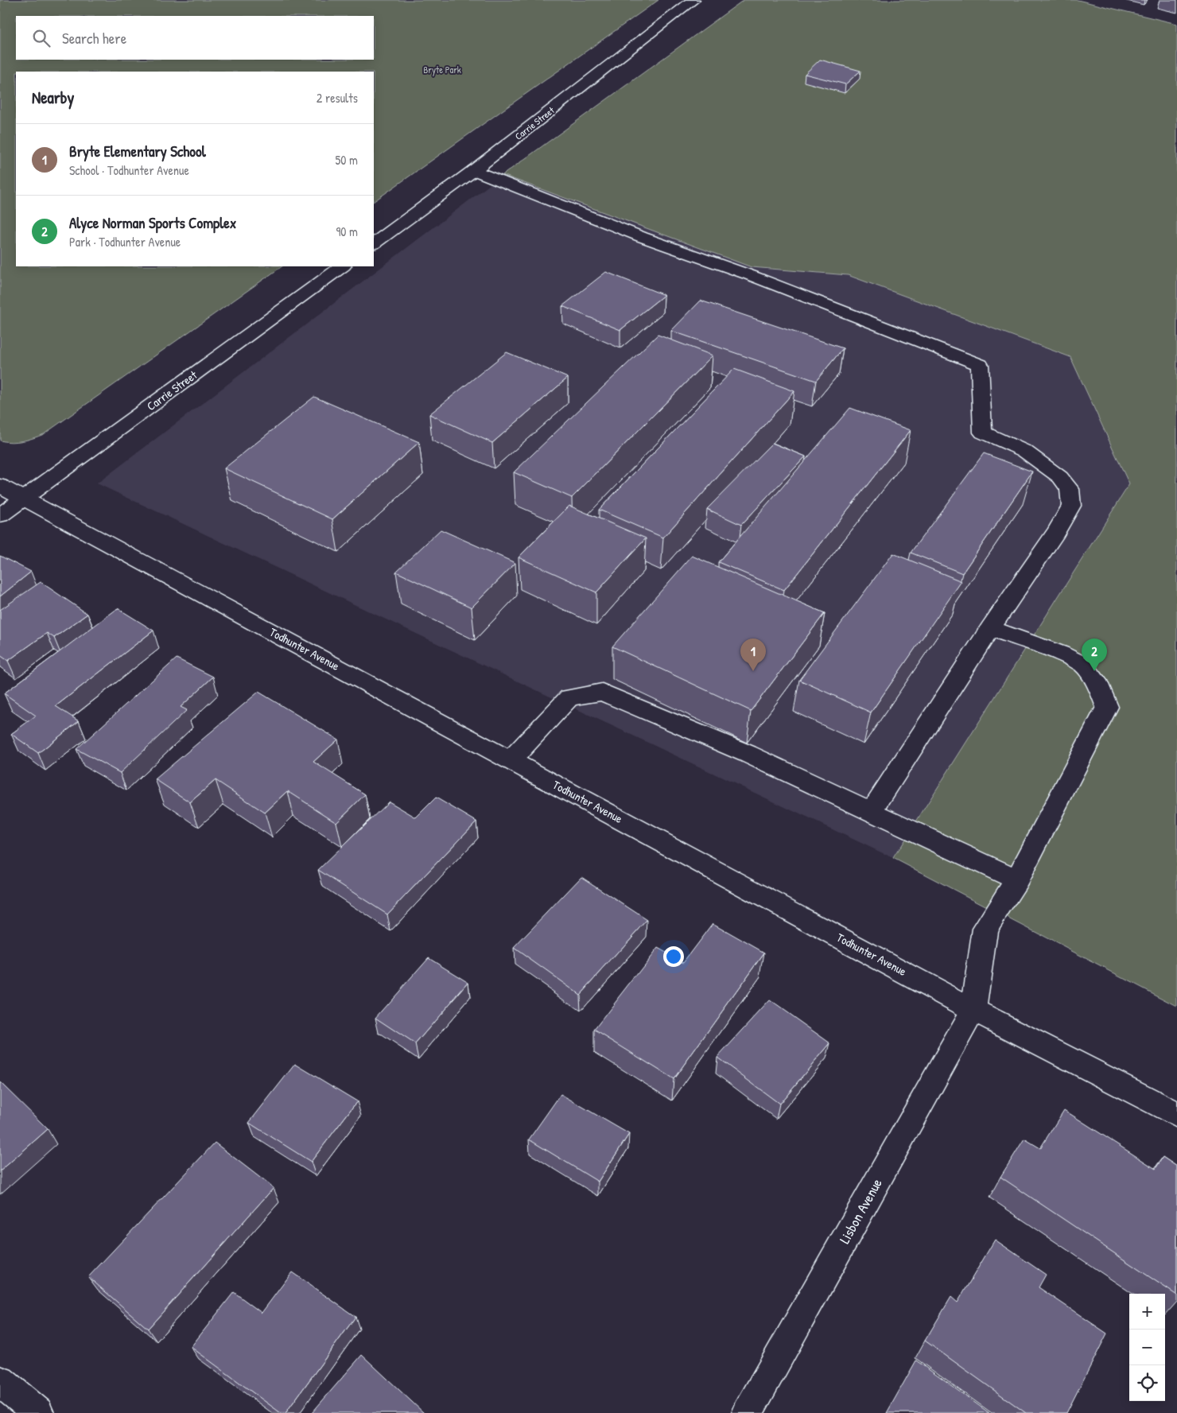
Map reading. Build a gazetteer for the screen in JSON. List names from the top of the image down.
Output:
{
  "streets": {
    "street": ["Carrie Street", "Todhunter Avenue", "Lisbon Avenue"]
  },
  "crossings": [
    ["Carrie Street", "Todhunter Avenue"],
    ["Todhunter Avenue", "Lisbon Avenue"]
  ],
  "parks": ["Bryte Park"],
  "page": {
    "search": "Search here",
    "heading": ["Nearby", "2 results"],
    "list": [
      {
        "mark": "1",
        "name": "Bryte Elementary School",
        "note": "School · Todhunter Avenue",
        "value": "50 m"
      },
      {
        "mark": "2",
        "name": "Alyce Norman Sports Complex",
        "note": "Park · Todhunter Avenue",
        "value": "90 m"
      }
    ],
    "pins": ["1", "2"],
    "map_buttons": ["+", "−"]
  }
}
